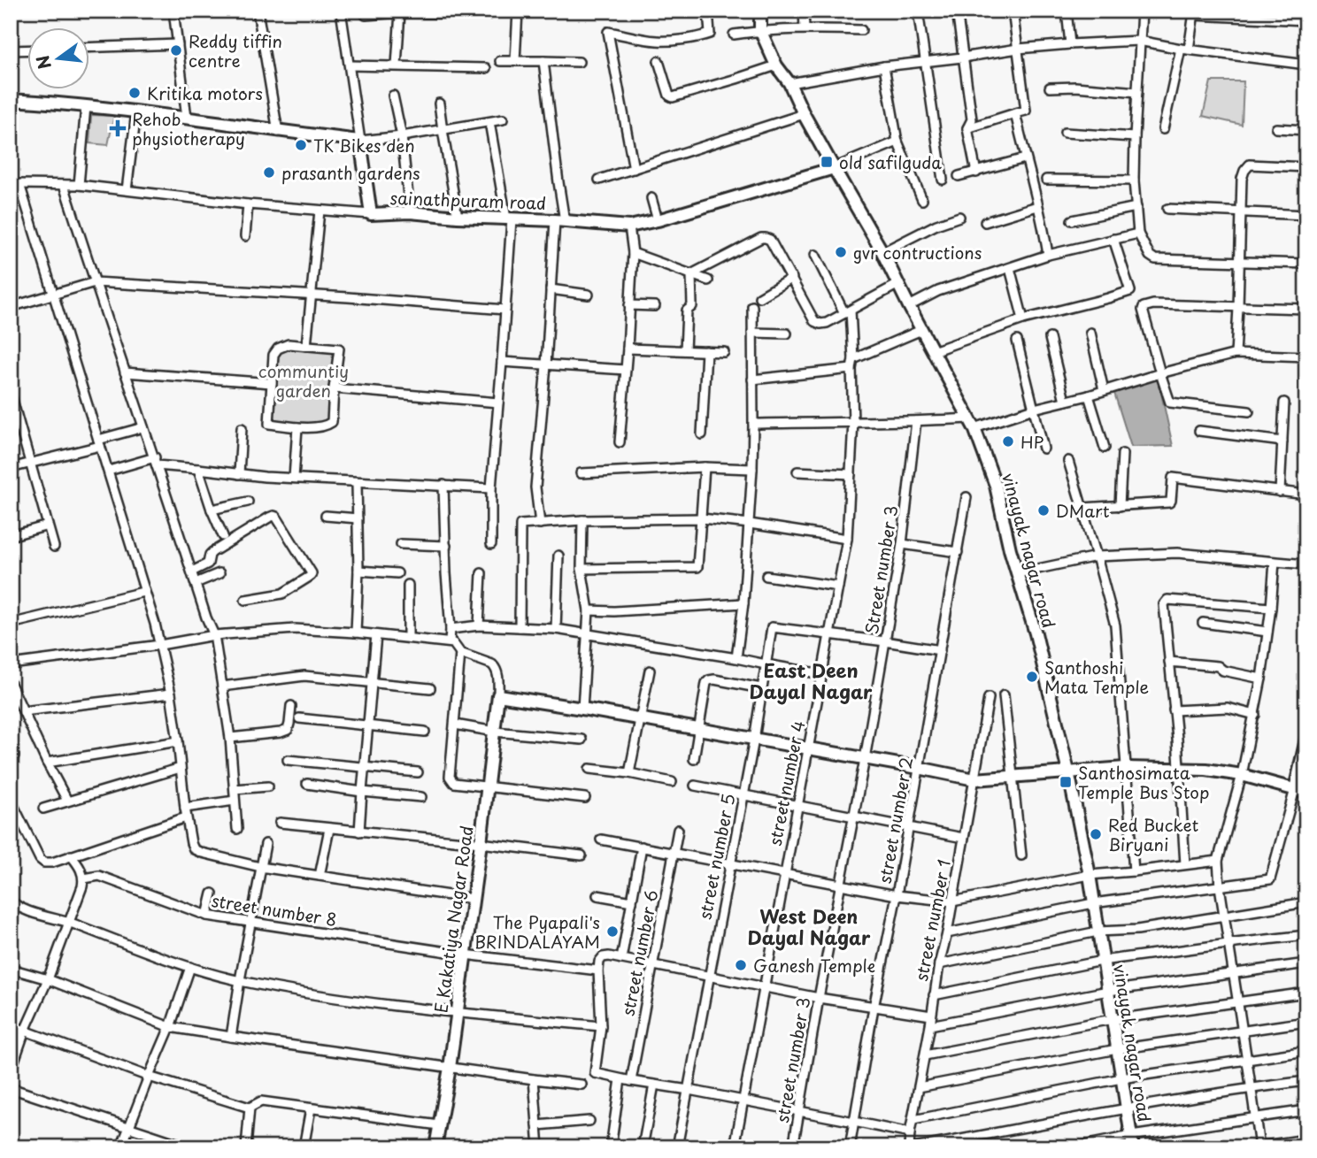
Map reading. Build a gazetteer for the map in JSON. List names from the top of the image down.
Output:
{
  "streets": {
    "street": [
      "sainathpuram road",
      "vinayak nagar road",
      "Street number 3",
      "street number 4",
      "street number 2",
      "street number 5",
      "street number 8",
      "E Kakatiya Nagar Road",
      "street number 1",
      "street number 6",
      "street number 3"
    ]
  },
  "crossings": [
    ["sainathpuram road", "vinayak nagar road"],
    ["Street number 3", "street number 3"],
    ["street number 4", "street number 5"],
    ["street number 8", "E Kakatiya Nagar Road"]
  ],
  "districts": ["East Deen Dayal Nagar", "West Deen Dayal Nagar"],
  "parks": ["communtiy garden"],
  "places": {
    "other": [
      "Reddy tiffin centre",
      "Kritika motors",
      "TK Bikes den",
      "prasanth gardens",
      "gvr contructions",
      "HP",
      "DMart",
      "Santhoshi Mata Temple",
      "Red Bucket Biryani",
      "The Pyapali's BRINDALAYAM",
      "Ganesh Temple"
    ],
    "health": ["Rehob physiotherapy"],
    "transit": ["old safilguda", "Santhosimata Temple Bus Stop"]
  },
  "north": "left"
}
